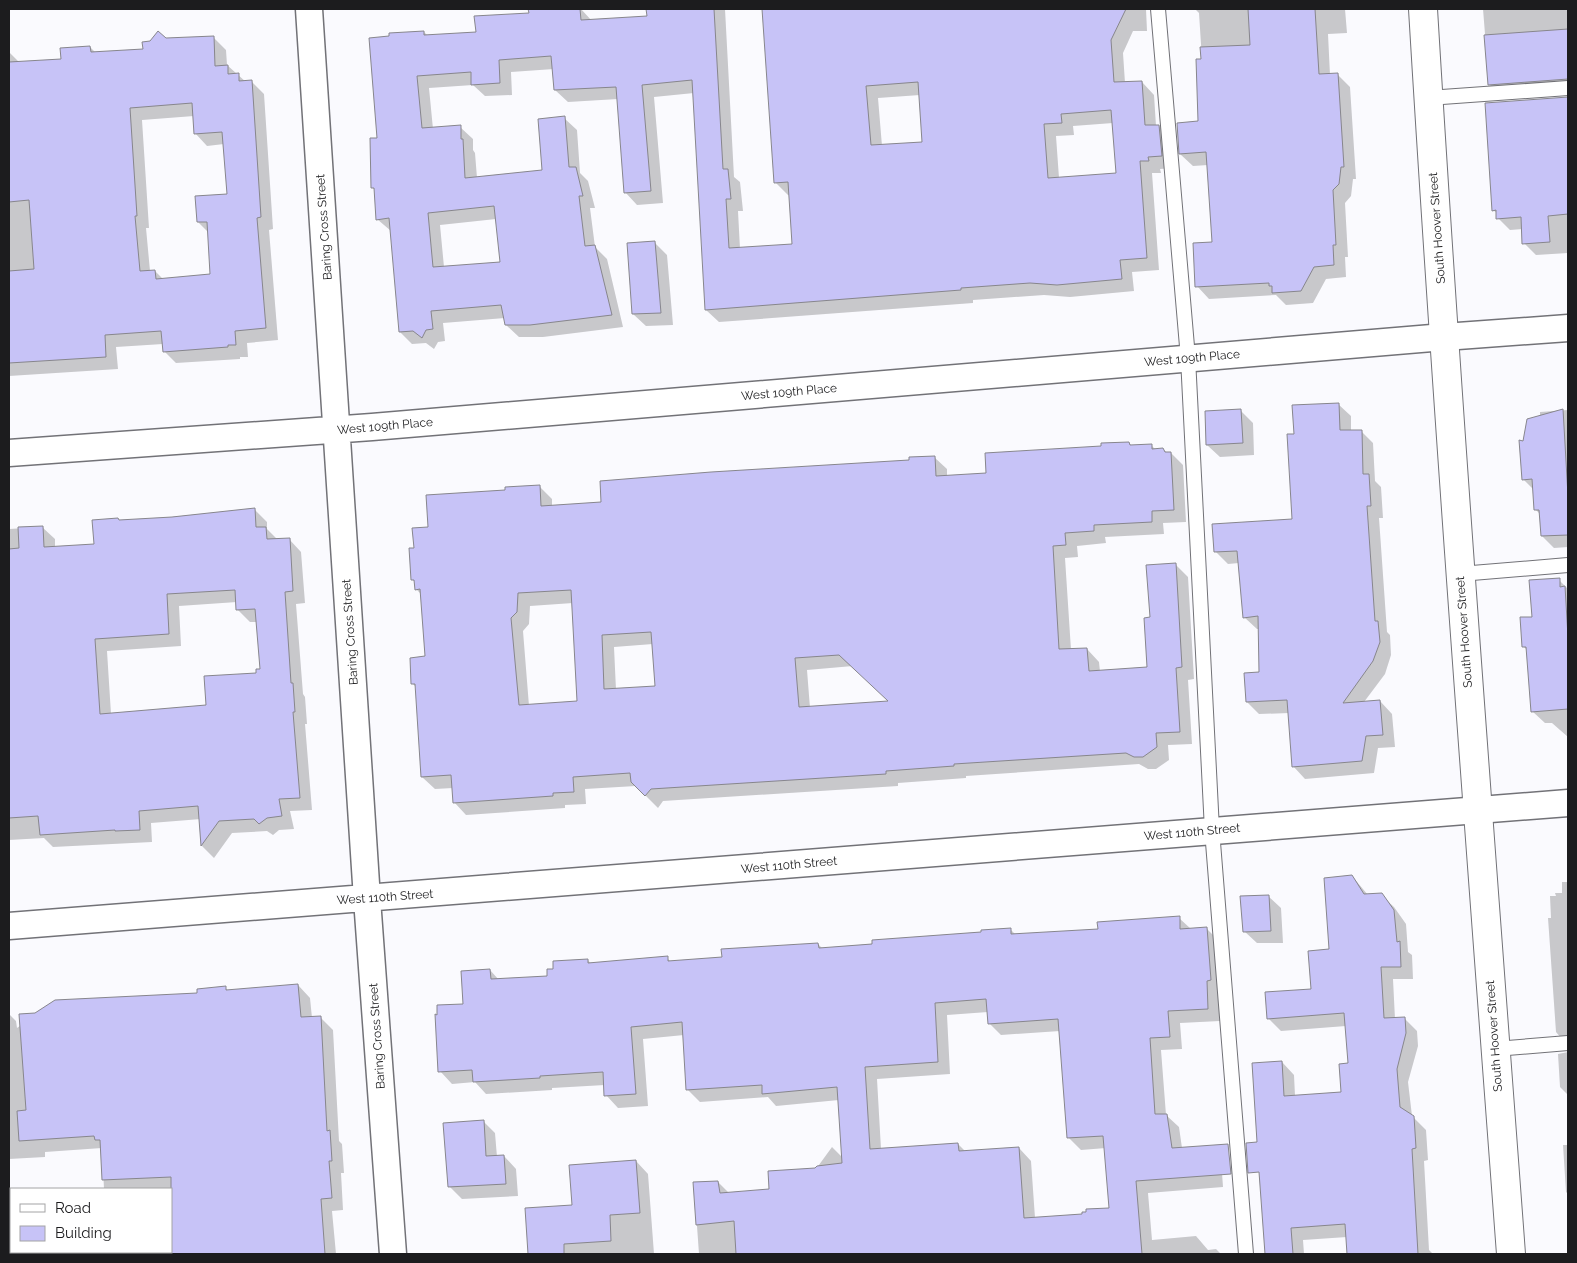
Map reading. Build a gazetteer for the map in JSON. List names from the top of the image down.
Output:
{
  "streets": {
    "street": [
      "Baring Cross Street",
      "South Hoover Street",
      "West 109th Place",
      "West 110th Street"
    ]
  },
  "crossings": [
    ["Baring Cross Street", "West 109th Place"],
    ["Baring Cross Street", "West 110th Street"],
    ["South Hoover Street", "West 109th Place"],
    ["South Hoover Street", "West 110th Street"]
  ],
  "legend": ["Road", "Building"]
}
